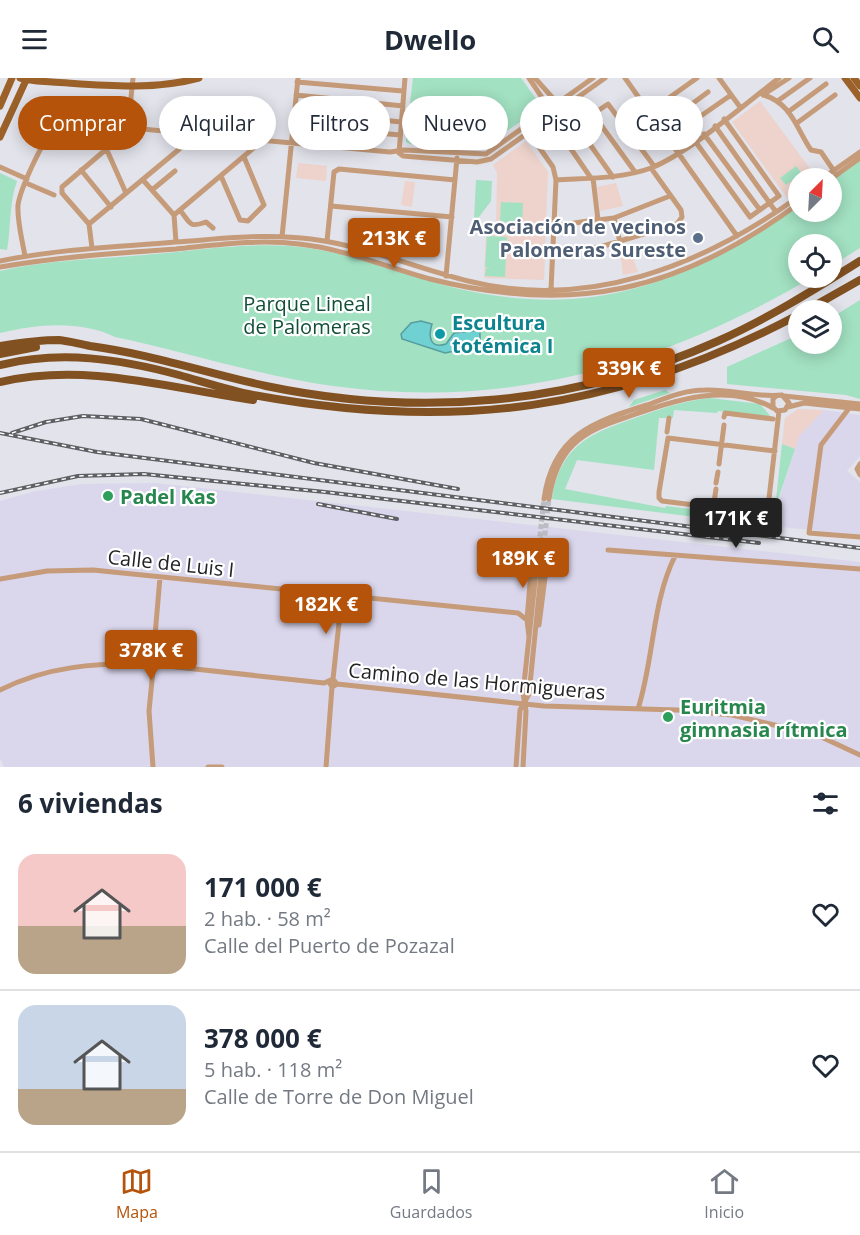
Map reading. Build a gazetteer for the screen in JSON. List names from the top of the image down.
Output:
{
  "streets": {
    "street": ["Calle de Luis I", "Camino de las Hormigueras"]
  },
  "parks": ["Parque Lineal de Palomeras"],
  "places": [
    "Asociación de vecinos Palomeras Sureste",
    "Escultura totémica I",
    "Padel Kas",
    "Euritmia gimnasia rítmica"
  ],
  "north": "top right",
  "page": {
    "header": "Dwello",
    "chip": [
      "Comprar",
      "Alquilar",
      "Filtros",
      "Nuevo",
      "Piso",
      "Casa"
    ],
    "price": [
      "213K €",
      "339K €",
      "171K €",
      "189K €",
      "182K €",
      "378K €"
    ],
    "heading": "6 viviendas",
    "list": [
      {
        "name": "171 000 €",
        "note": "2 hab. · 58 m² · Calle del Puerto de Pozazal"
      },
      {
        "name": "378 000 €",
        "note": "5 hab. · 118 m² · Calle de Torre de Don Miguel"
      }
    ],
    "tabs": ["Mapa", "Guardados", "Inicio"]
  }
}
